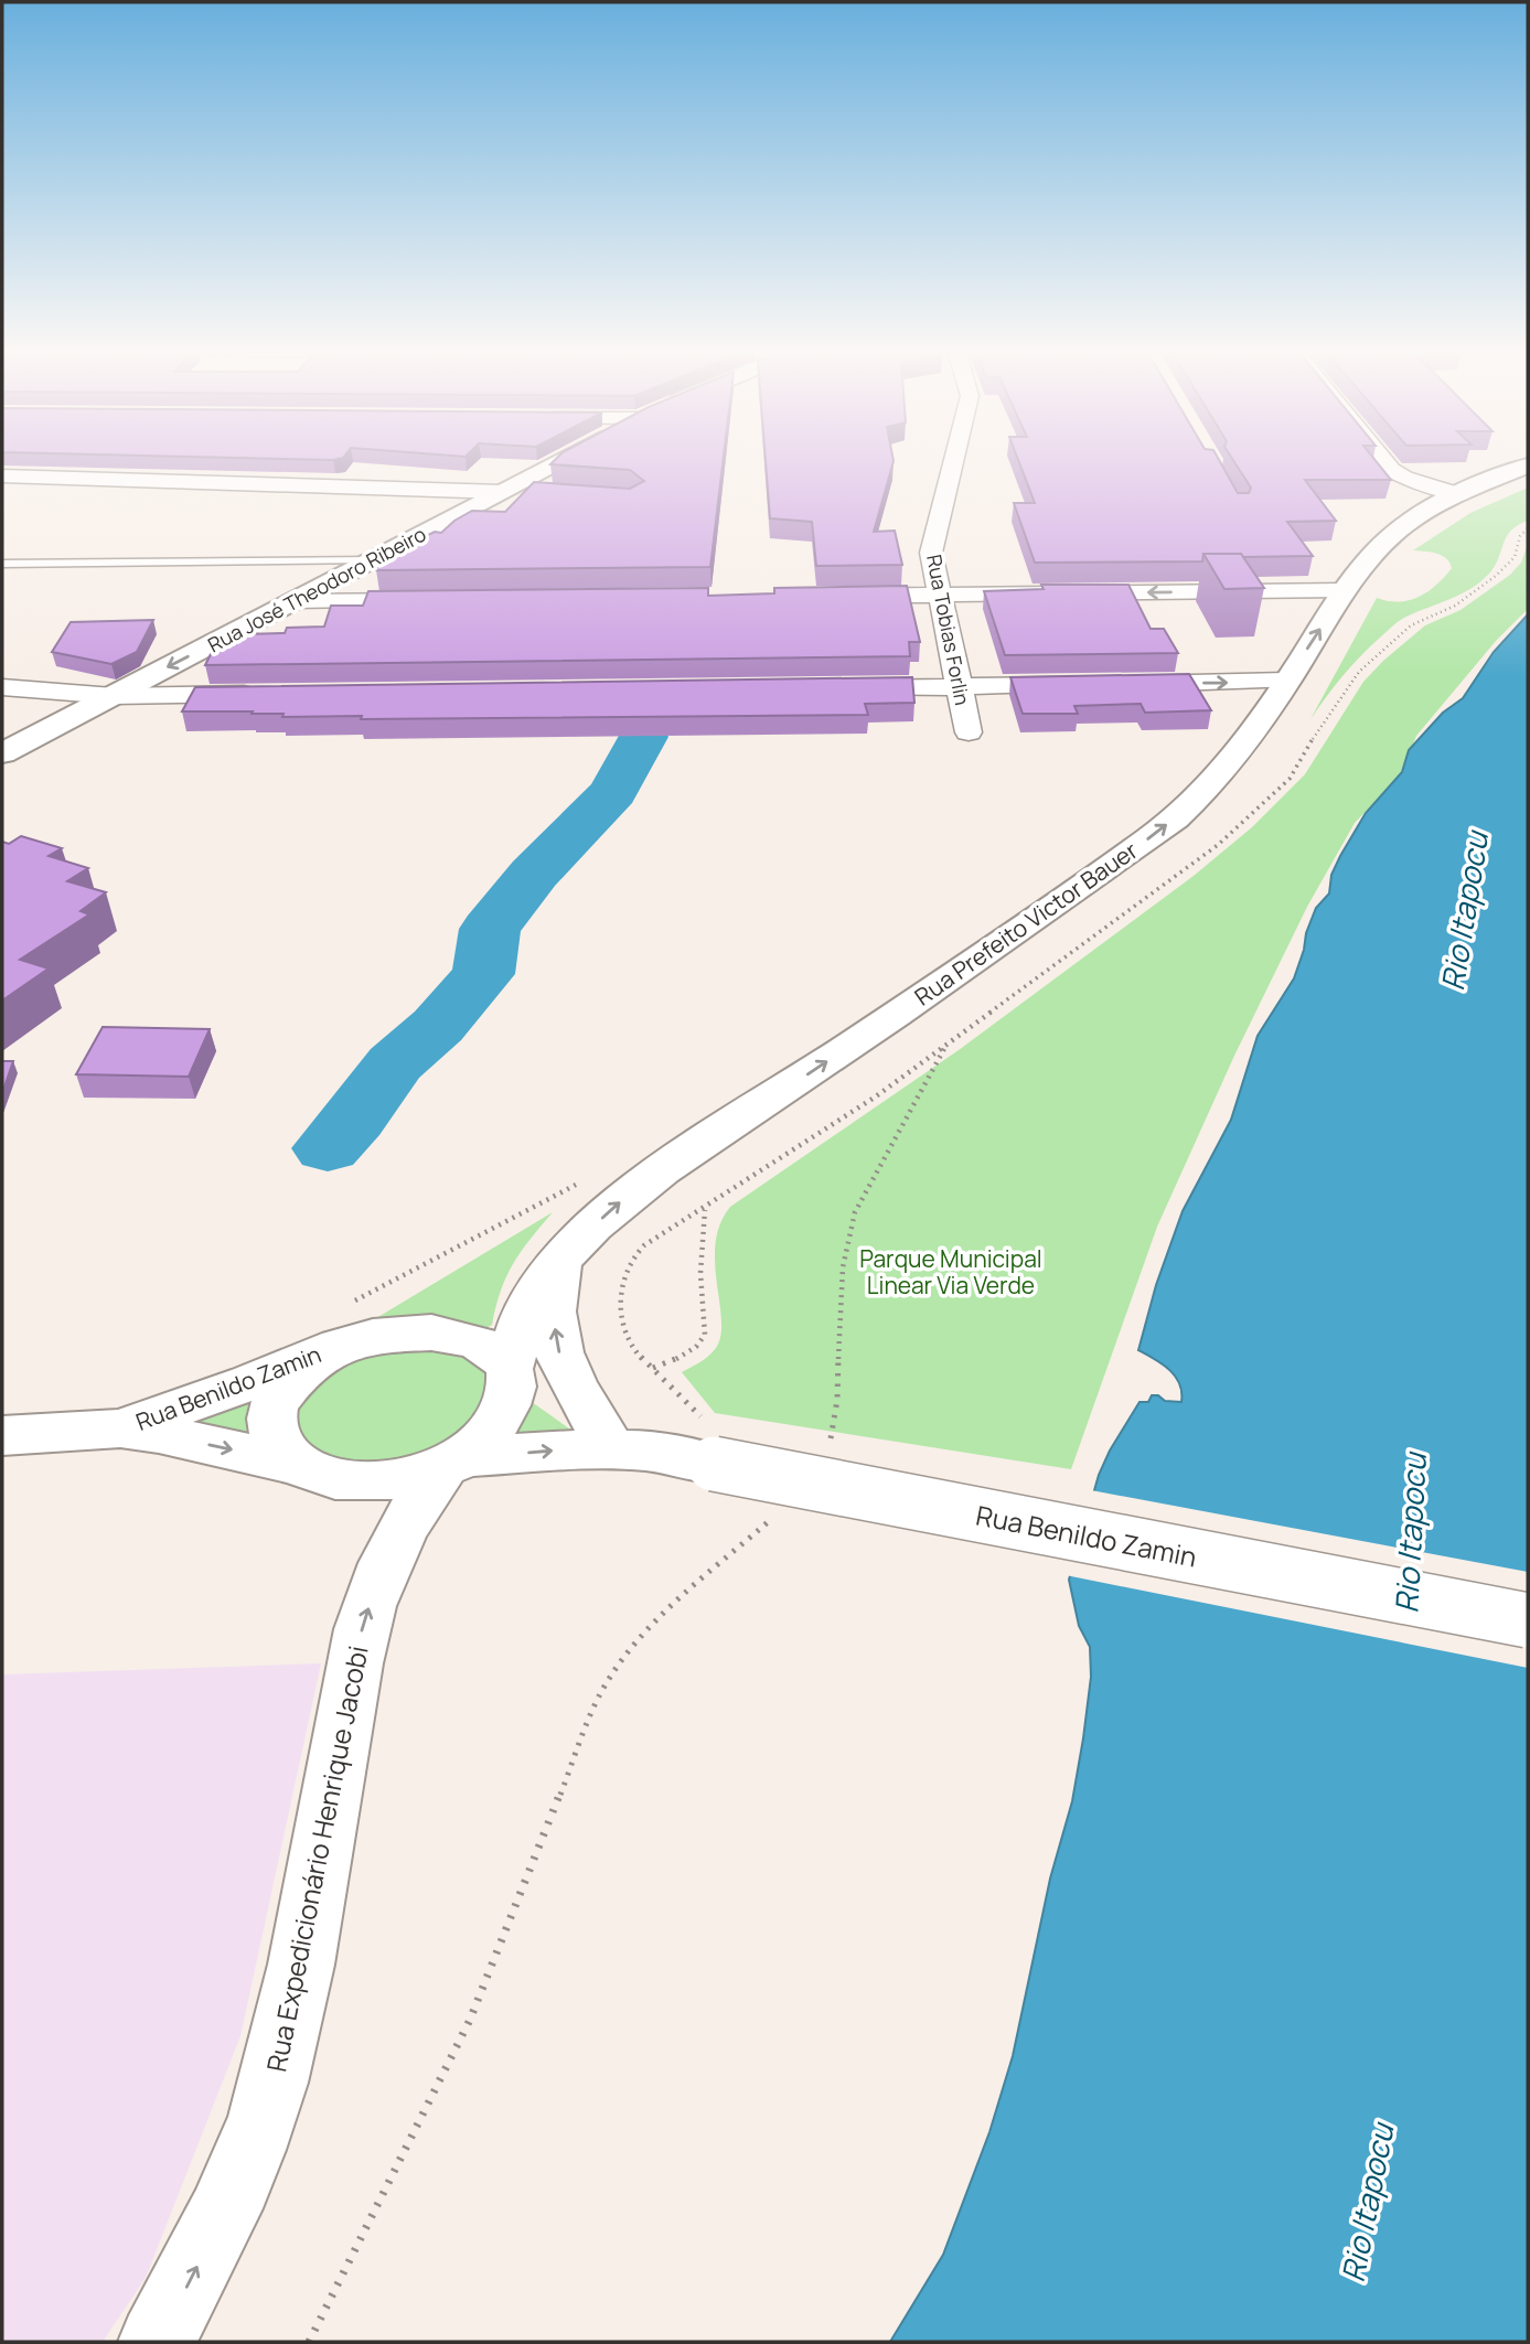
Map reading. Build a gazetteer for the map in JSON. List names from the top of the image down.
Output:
{
  "streets": {
    "main road": [
      "Rua José Theodoro Ribeiro",
      "Rua Prefeito Victor Bauer",
      "Rua Benildo Zamin",
      "Rua Expedicionário Henrique Jacobi"
    ],
    "street": ["Rua Tobias Forlin"]
  },
  "crossings": [
    ["Rua Prefeito Victor Bauer", "Rua Benildo Zamin"],
    ["Rua Prefeito Victor Bauer", "Rua Expedicionário Henrique Jacobi"],
    ["Rua Benildo Zamin", "Rua Expedicionário Henrique Jacobi"]
  ],
  "one_way": ["Rua Prefeito Victor Bauer", "Rua Expedicionário Henrique Jacobi"],
  "water": ["Rio Itapocu"],
  "parks": ["Parque Municipal Linear Via Verde"]
}
